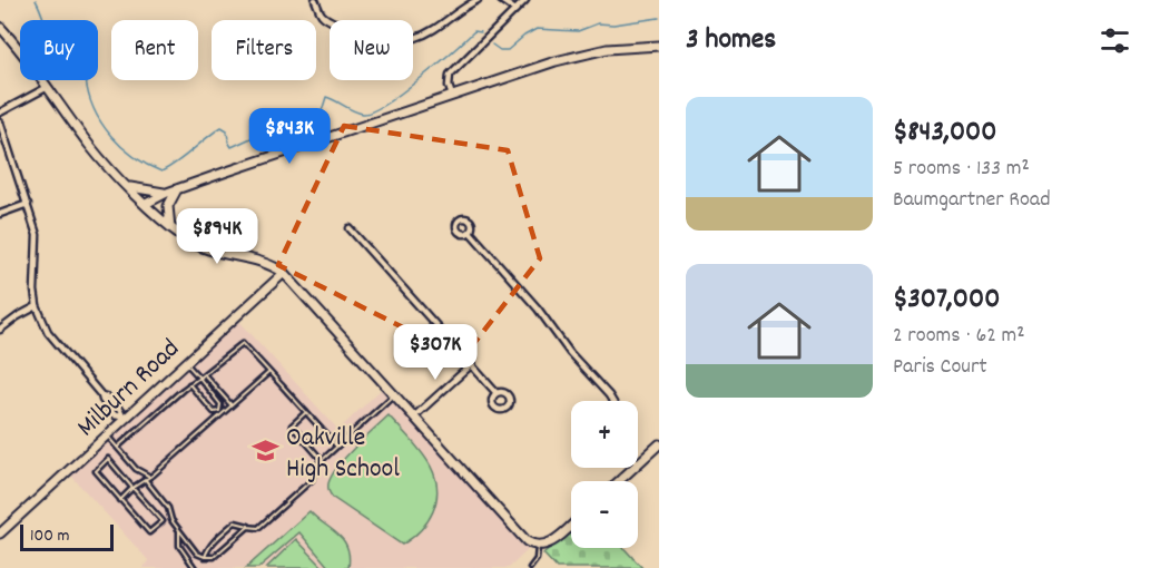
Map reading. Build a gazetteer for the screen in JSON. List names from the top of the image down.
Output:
{
  "streets": {
    "street": ["Milburn Road"]
  },
  "places": {
    "school or university": ["Oakville High School"]
  },
  "scale_bar": "100 m",
  "page": {
    "heading": "3 homes",
    "chip": [
      "Buy",
      "Rent",
      "Filters",
      "New"
    ],
    "list": [
      {
        "name": "$843,000",
        "note": "5 rooms · 133 m² · Baumgartner Road"
      },
      {
        "name": "$307,000",
        "note": "2 rooms · 62 m² · Paris Court"
      }
    ],
    "price": ["$843K", "$894K", "$307K"],
    "map_buttons": ["+", "−"],
    "scale": "100 m"
  }
}
